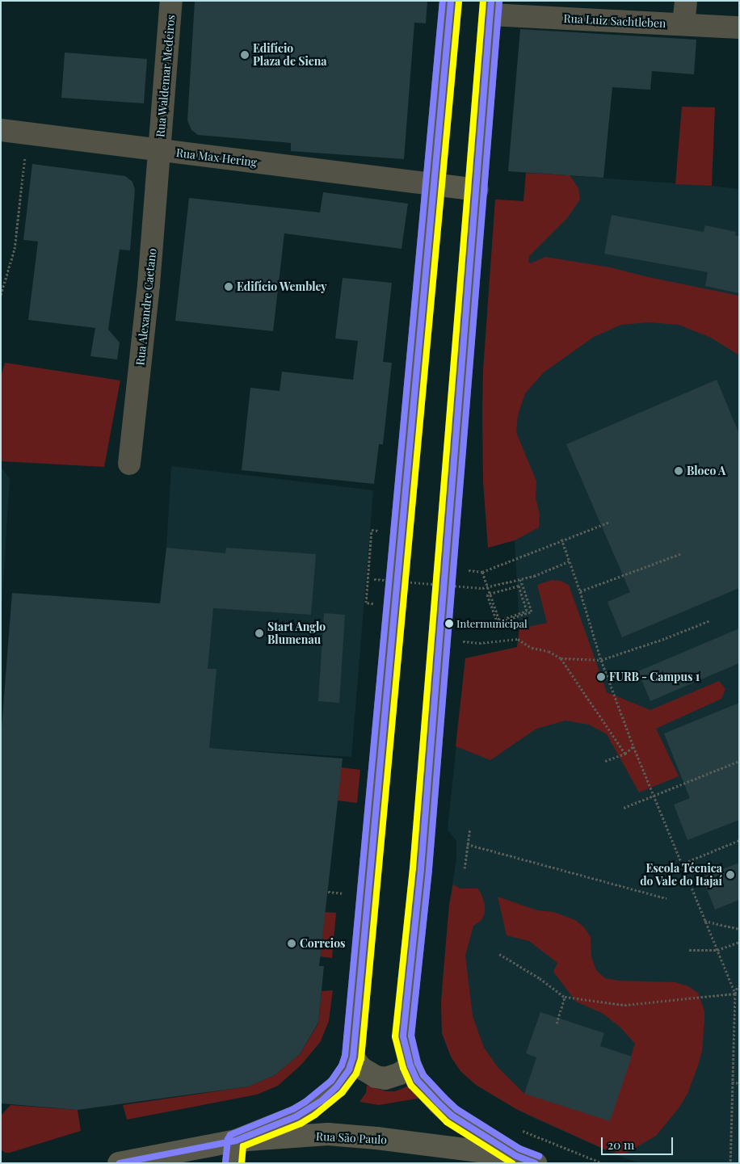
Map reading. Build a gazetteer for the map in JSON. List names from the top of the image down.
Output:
{
  "streets": {
    "main road": ["Rua São Paulo"],
    "street": [
      "Rua Luiz Sachtleben",
      "Rua Waldemar Medeiros",
      "Rua Max Hering",
      "Rua Alexandre Caetano"
    ]
  },
  "crossings": [
    ["Rua Waldemar Medeiros", "Rua Max Hering"],
    ["Rua Waldemar Medeiros", "Rua Alexandre Caetano"],
    ["Rua Max Hering", "Rua Alexandre Caetano"]
  ],
  "places": [
    "Edifício Plaza de Siena",
    "Edifício Wembley",
    "Bloco A",
    "Intermunicipal",
    "Start Anglo Blumenau",
    "FURB - Campus 1",
    "Escola Técnica do Vale do Itajaí",
    "Correios"
  ],
  "scale_bar": "20 m"
}
